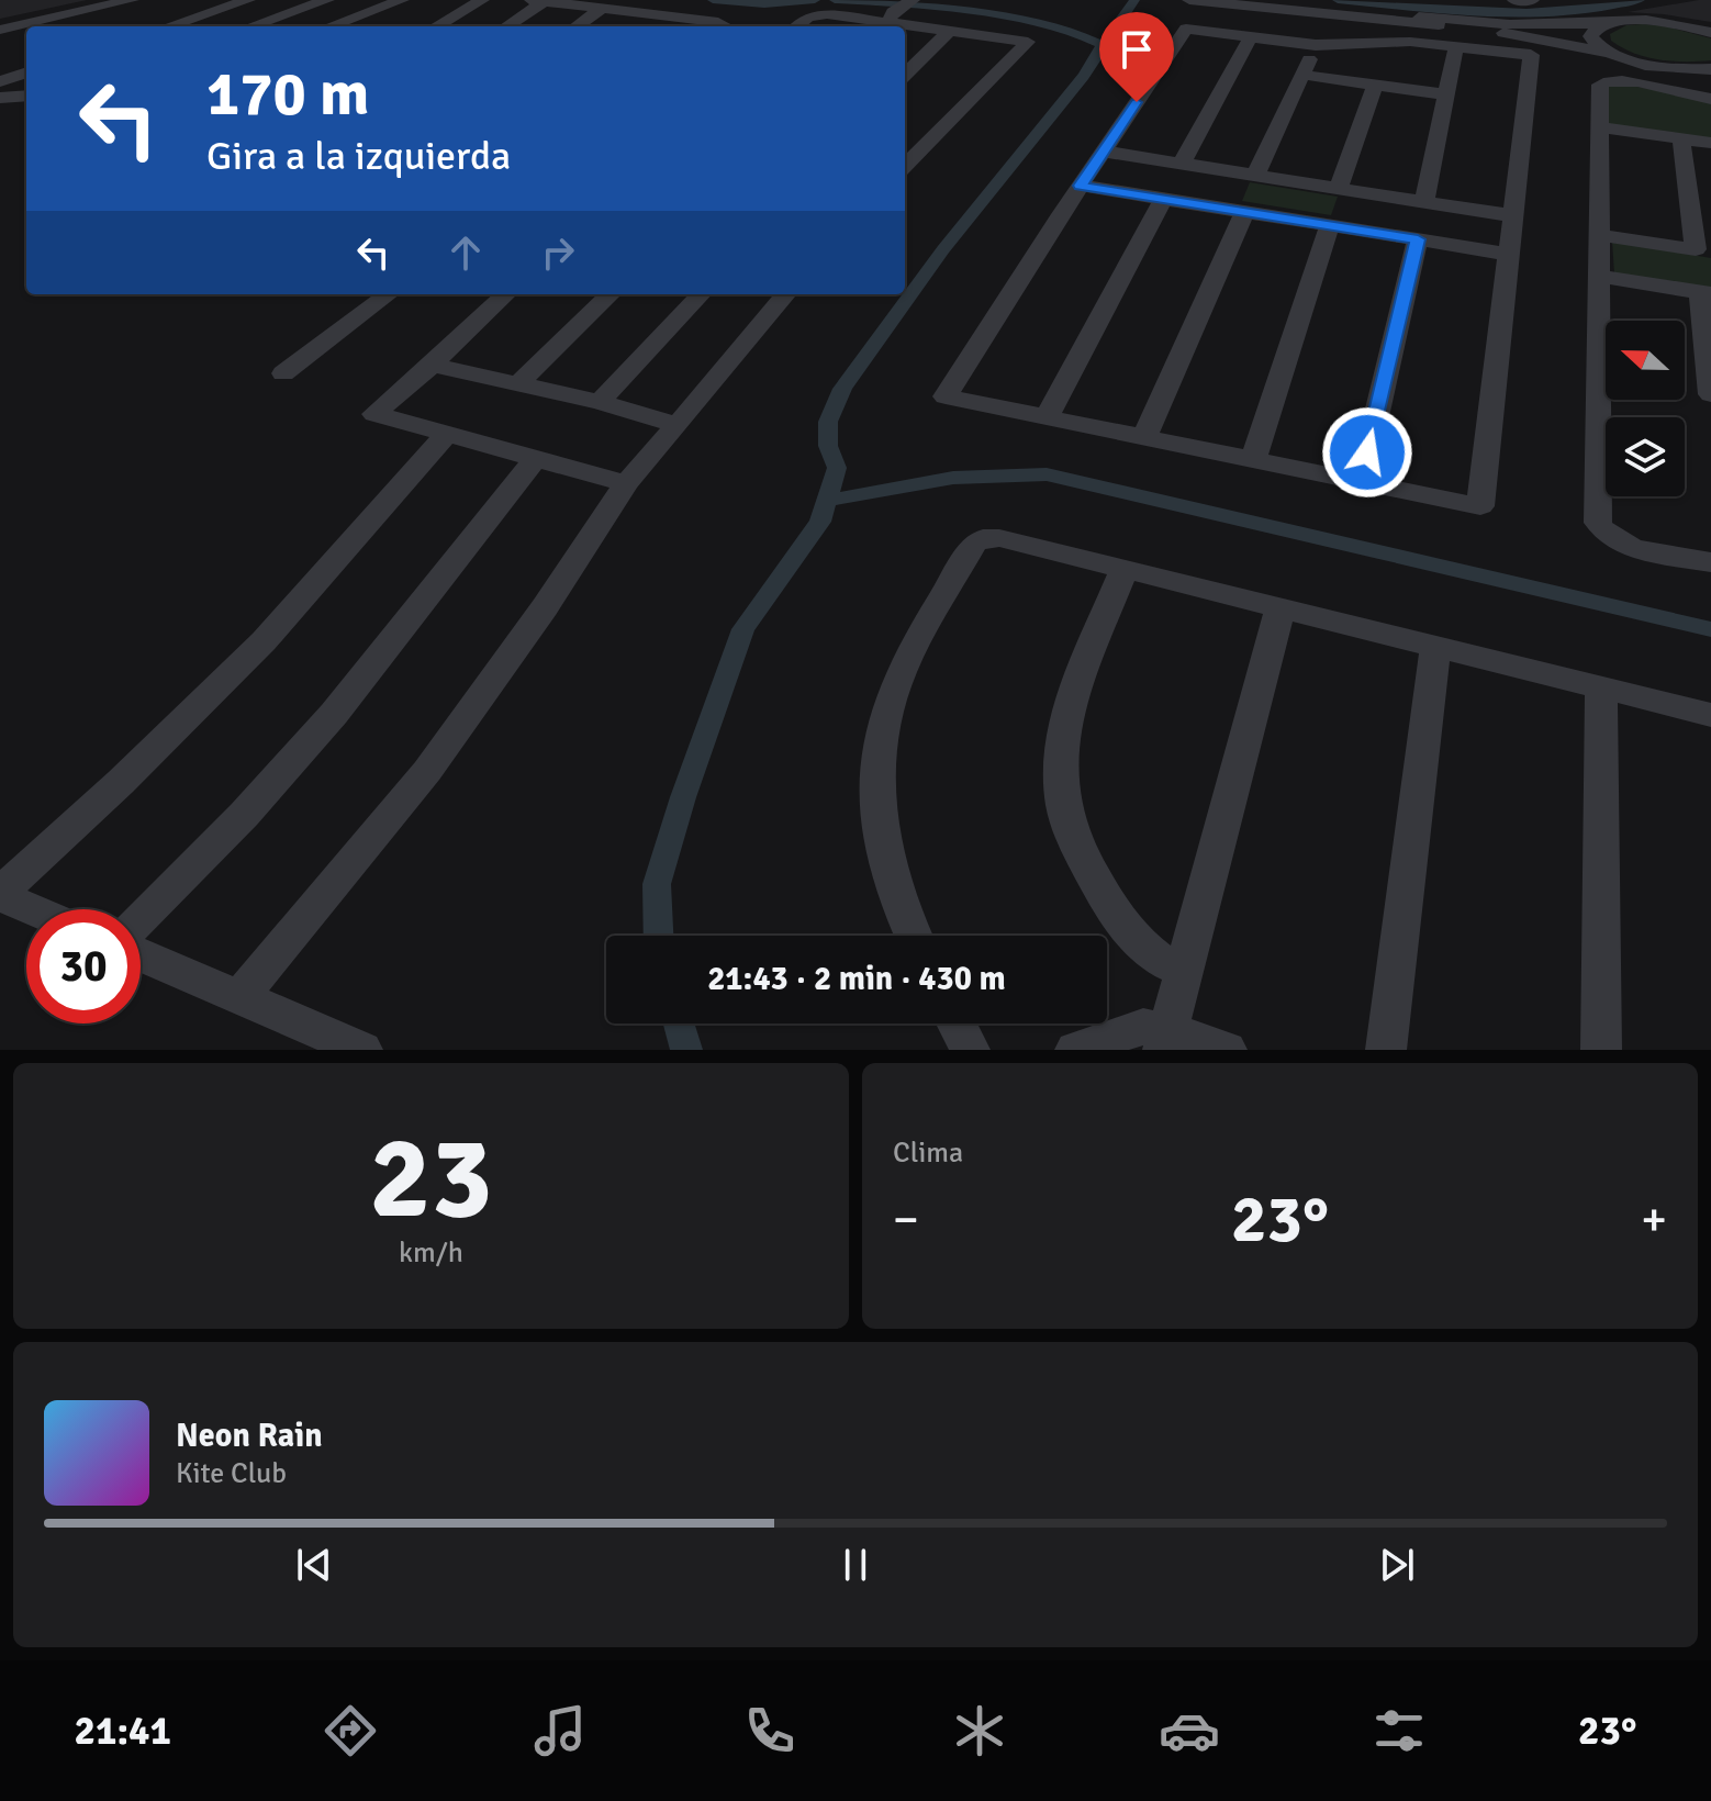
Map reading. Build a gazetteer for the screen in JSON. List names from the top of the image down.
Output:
{
  "north": "left",
  "page": {
    "turn": ["170 m", "Gira a la izquierda"],
    "limit": "30",
    "trip": "21:43 · 2 min · 430 m",
    "tile": [
      ["23", "km/h"],
      "Clima"
    ],
    "heat": ["−", "23°", "+"],
    "song": ["Neon Rain", "Kite Club"],
    "tabs": ["21:41", "23°"]
  }
}
